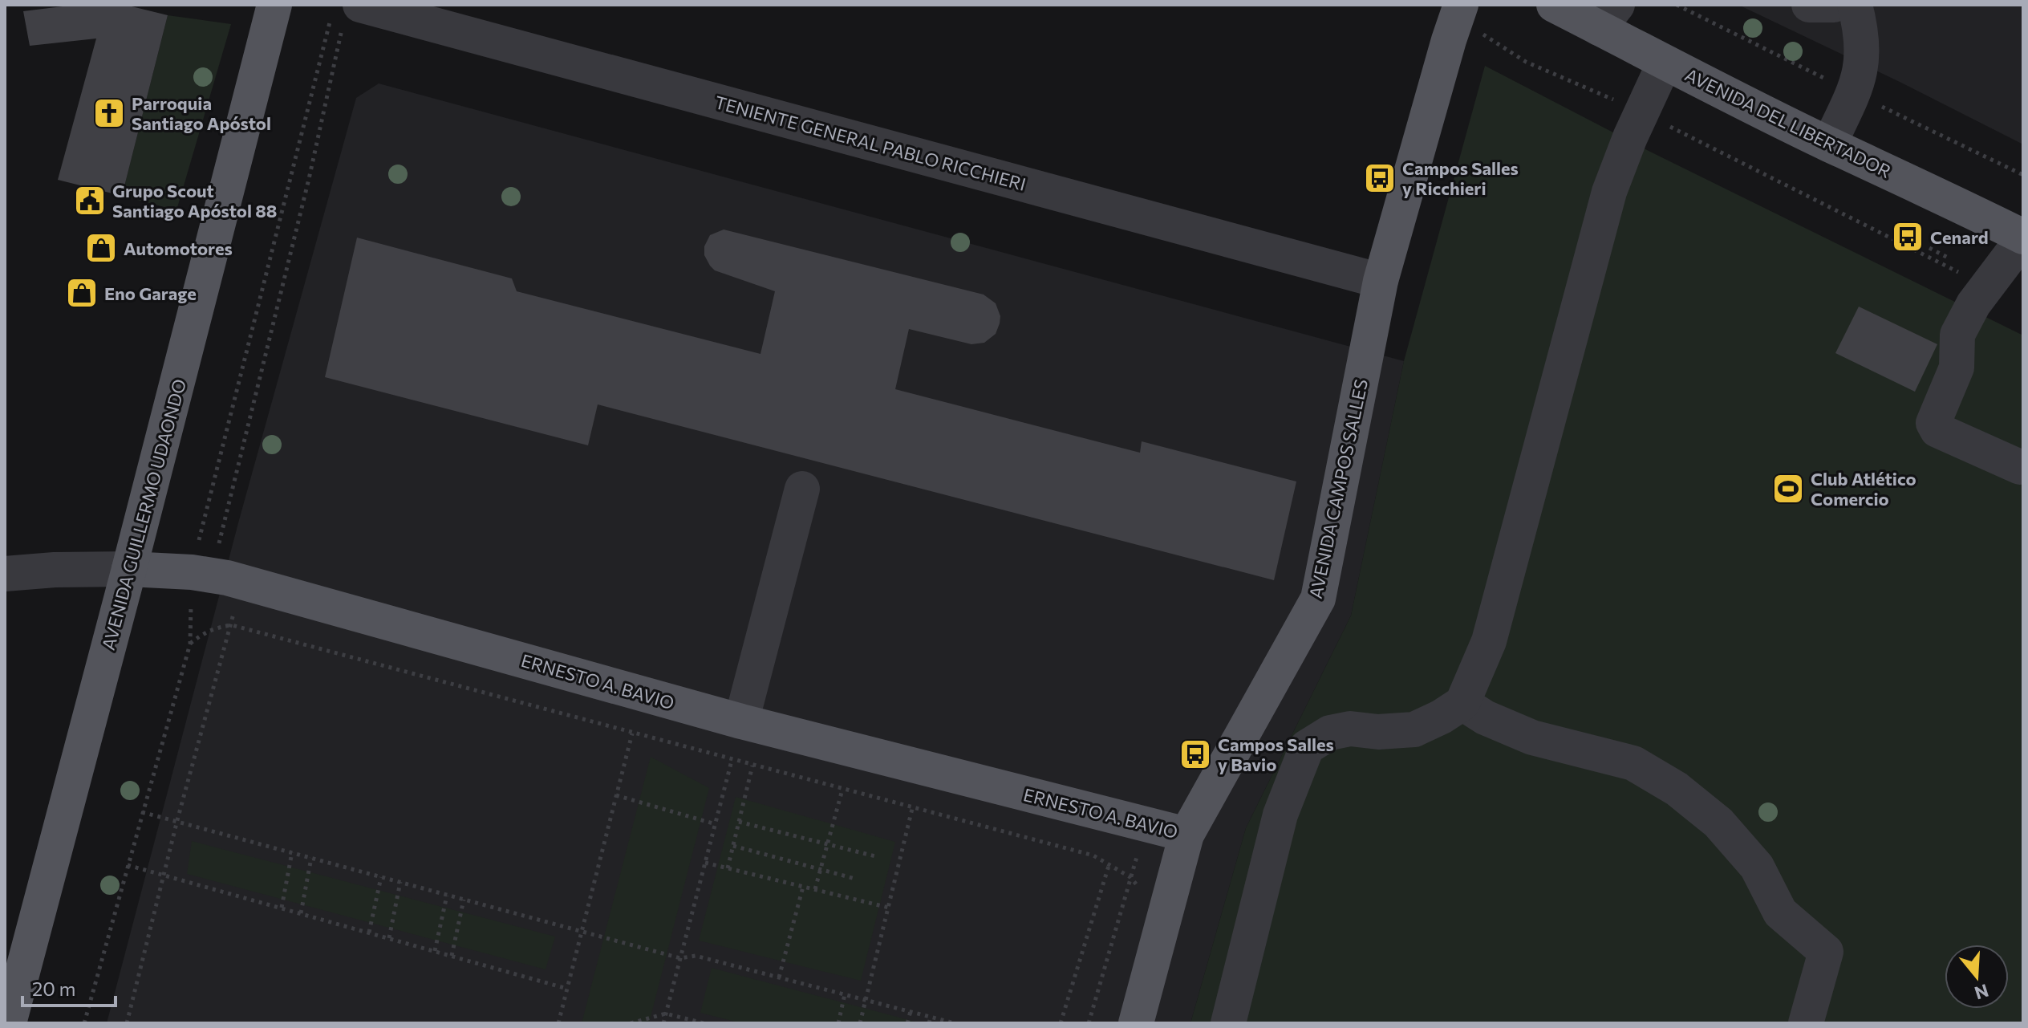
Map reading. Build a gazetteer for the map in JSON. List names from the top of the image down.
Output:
{
  "streets": {
    "main road": [
      "AVENIDA DEL LIBERTADOR",
      "AVENIDA CAMPOS SALLES",
      "AVENIDA GUILLERMO UDAONDO",
      "ERNESTO A. BAVIO"
    ],
    "street": ["TENIENTE GENERAL PABLO RICCHIERI"]
  },
  "crossings": [
    ["TENIENTE GENERAL PABLO RICCHIERI", "AVENIDA CAMPOS SALLES"],
    ["AVENIDA CAMPOS SALLES", "ERNESTO A. BAVIO"],
    ["AVENIDA GUILLERMO UDAONDO", "ERNESTO A. BAVIO"]
  ],
  "places": {
    "church": ["Parroquia Santiago Apóstol"],
    "bus stop": ["Campos Salles y Ricchieri", "Cenard", "Campos Salles y Bavio"],
    "public building": ["Grupo Scout Santiago Apóstol 88"],
    "shop": ["Automotores", "Eno Garage"],
    "sports": ["Club Atlético Comercio"]
  },
  "scale_bar": "20 m",
  "north": "bottom"
}
